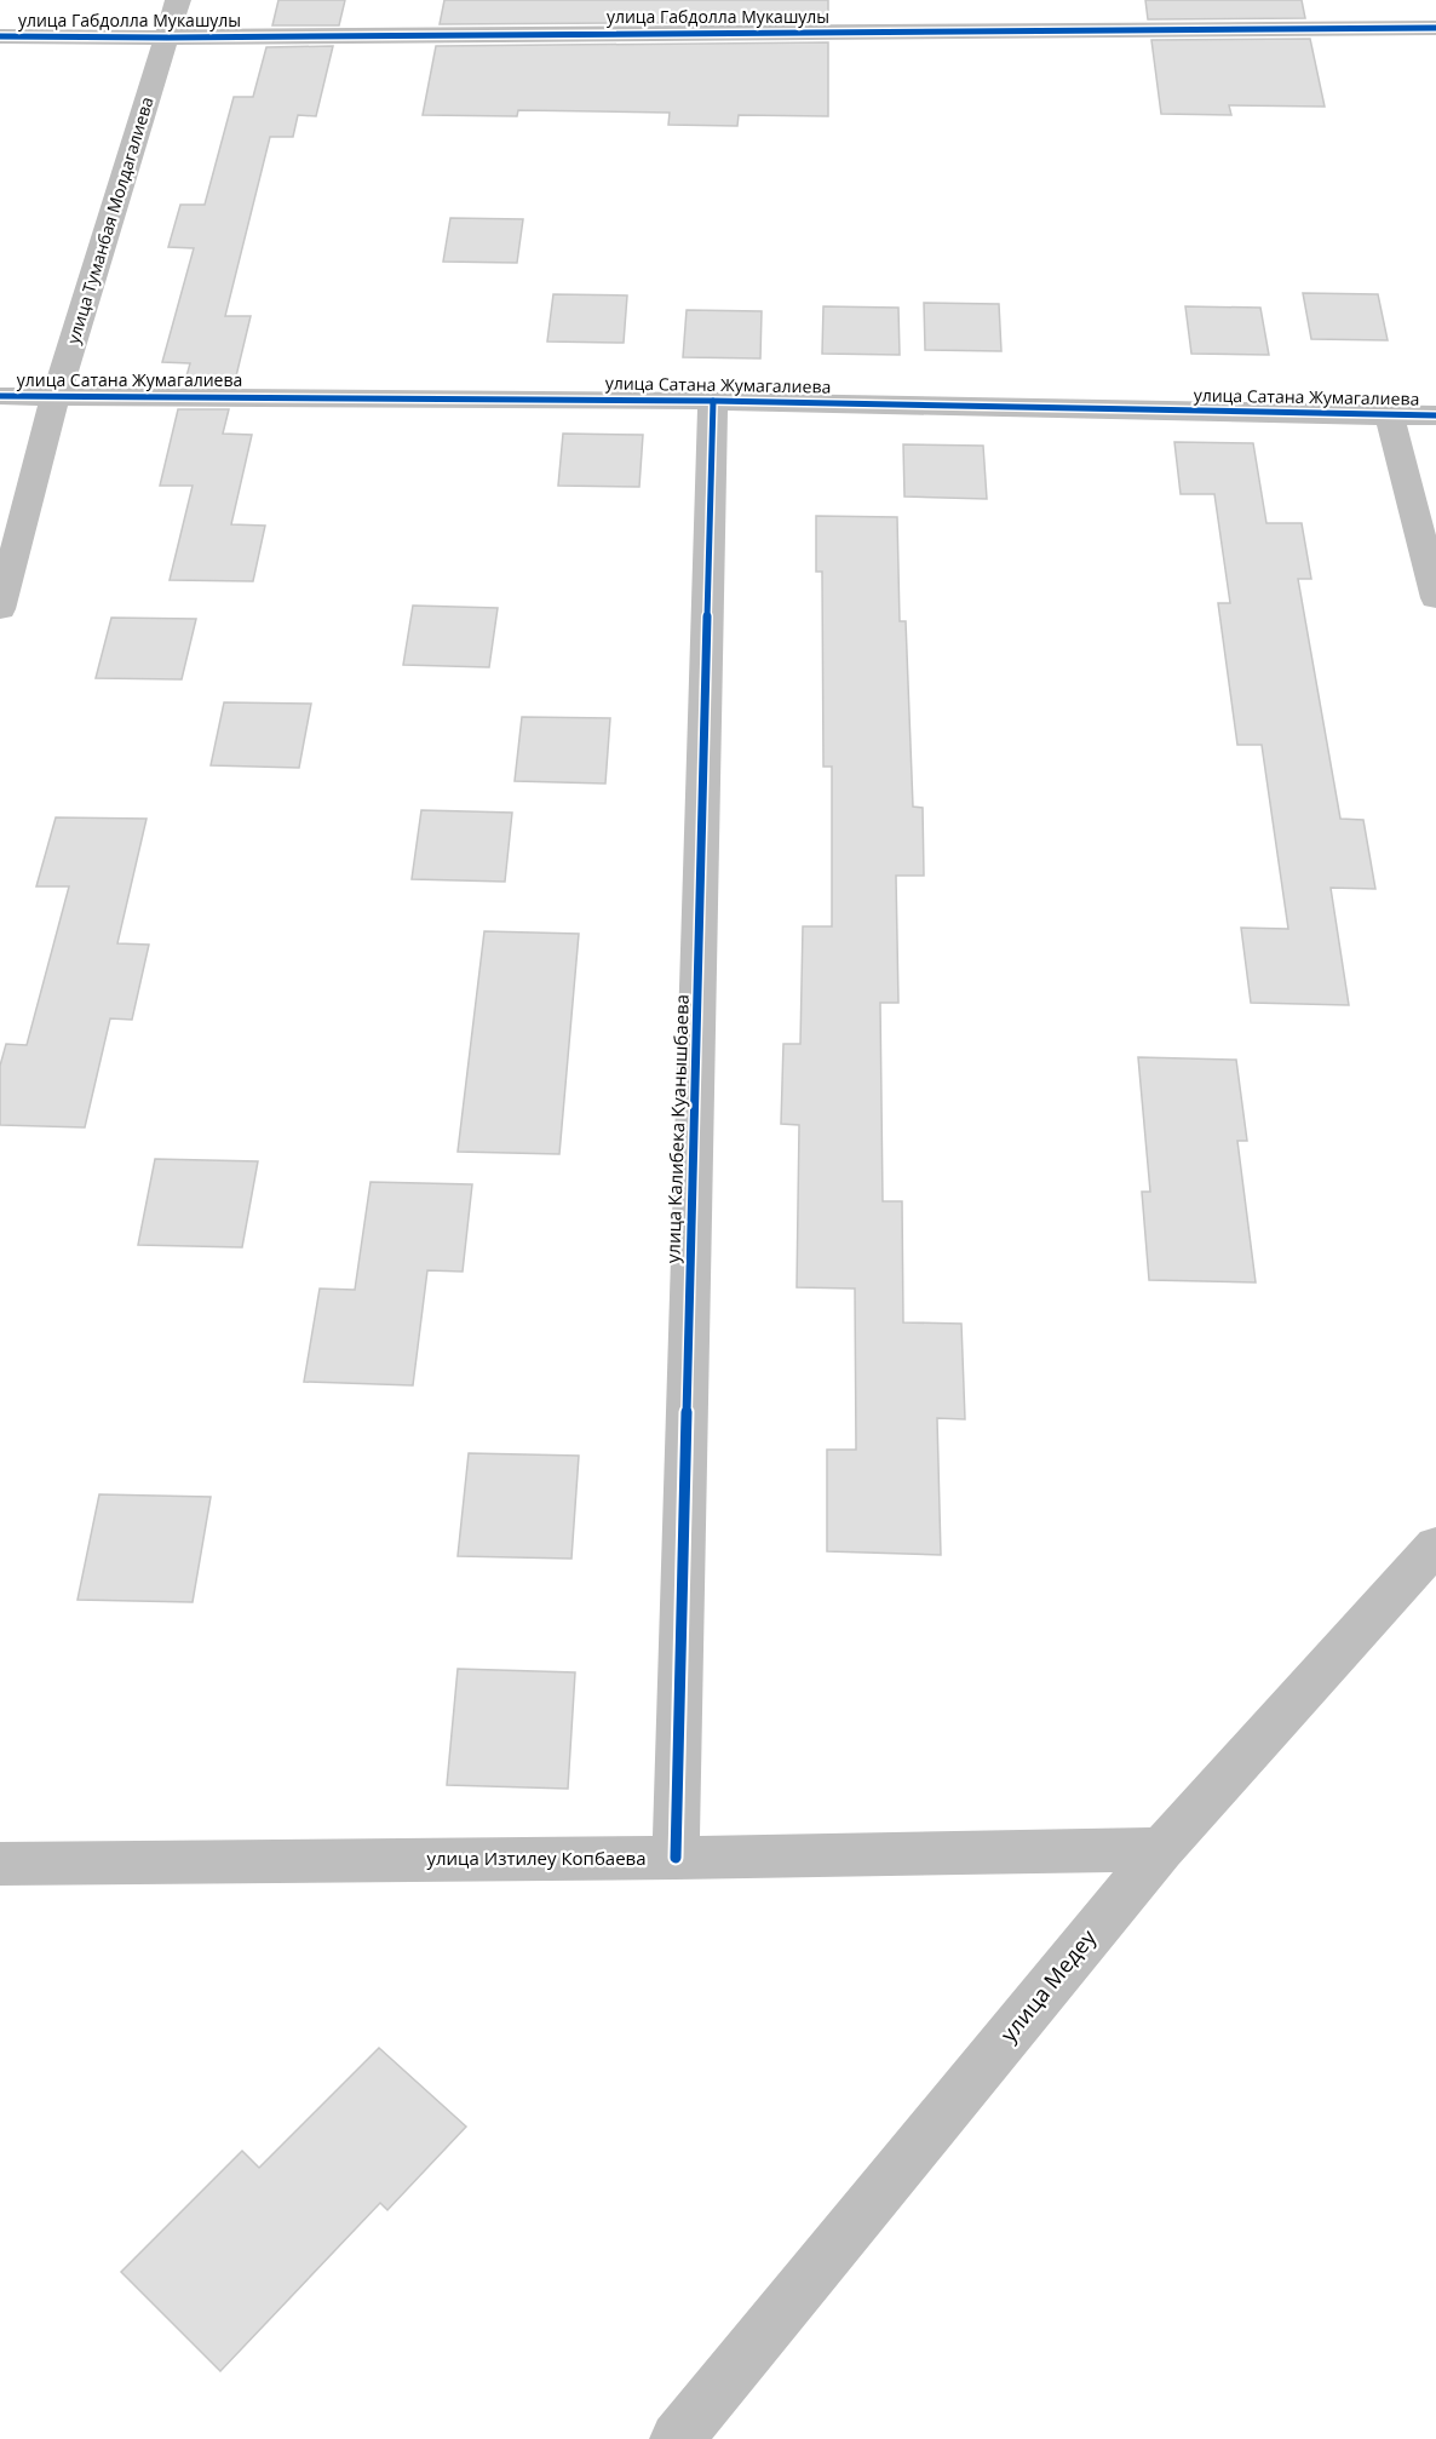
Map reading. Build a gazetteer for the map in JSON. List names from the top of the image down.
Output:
{
  "streets": {
    "street": [
      "улица Габдолла Мукашулы",
      "улица Туманбая Молдагалиева",
      "улица Сатана Жумагалиева",
      "улица Калибека Куанышбаева",
      "улица Изтилеу Копбаева",
      "улица Медеу"
    ]
  },
  "crossings": [
    ["улица Габдолла Мукашулы", "улица Туманбая Молдагалиева"],
    ["улица Туманбая Молдагалиева", "улица Сатана Жумагалиева"],
    ["улица Сатана Жумагалиева", "улица Калибека Куанышбаева"],
    ["улица Калибека Куанышбаева", "улица Изтилеу Копбаева"],
    ["улица Изтилеу Копбаева", "улица Медеу"]
  ]
}
